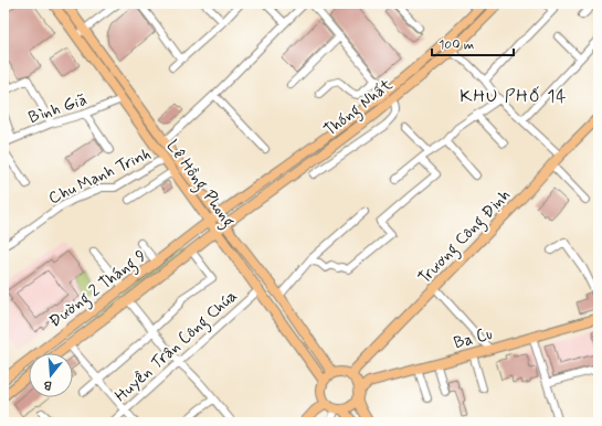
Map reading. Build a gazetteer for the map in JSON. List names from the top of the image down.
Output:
{
  "streets": {
    "main road": [
      "Thống Nhất",
      "Lê Hồng Phong",
      "Trương Công Định",
      "Đường 2 Tháng 9",
      "Ba Cu"
    ],
    "street": ["Bình Giã", "Chu Mạnh Trinh", "Huyền Trân Công Chúa"]
  },
  "crossings": [
    ["Thống Nhất", "Lê Hồng Phong"],
    ["Thống Nhất", "Đường 2 Tháng 9"],
    ["Bình Giã", "Lê Hồng Phong"],
    ["Chu Mạnh Trinh", "Lê Hồng Phong"],
    ["Lê Hồng Phong", "Trương Công Định"],
    ["Lê Hồng Phong", "Đường 2 Tháng 9"],
    ["Lê Hồng Phong", "Ba Cu"],
    ["Lê Hồng Phong", "Huyền Trân Công Chúa"],
    ["Trương Công Định", "Ba Cu"]
  ],
  "districts": ["KHU PHỐ 14"],
  "scale_bar": "100 m",
  "north": "bottom"
}
